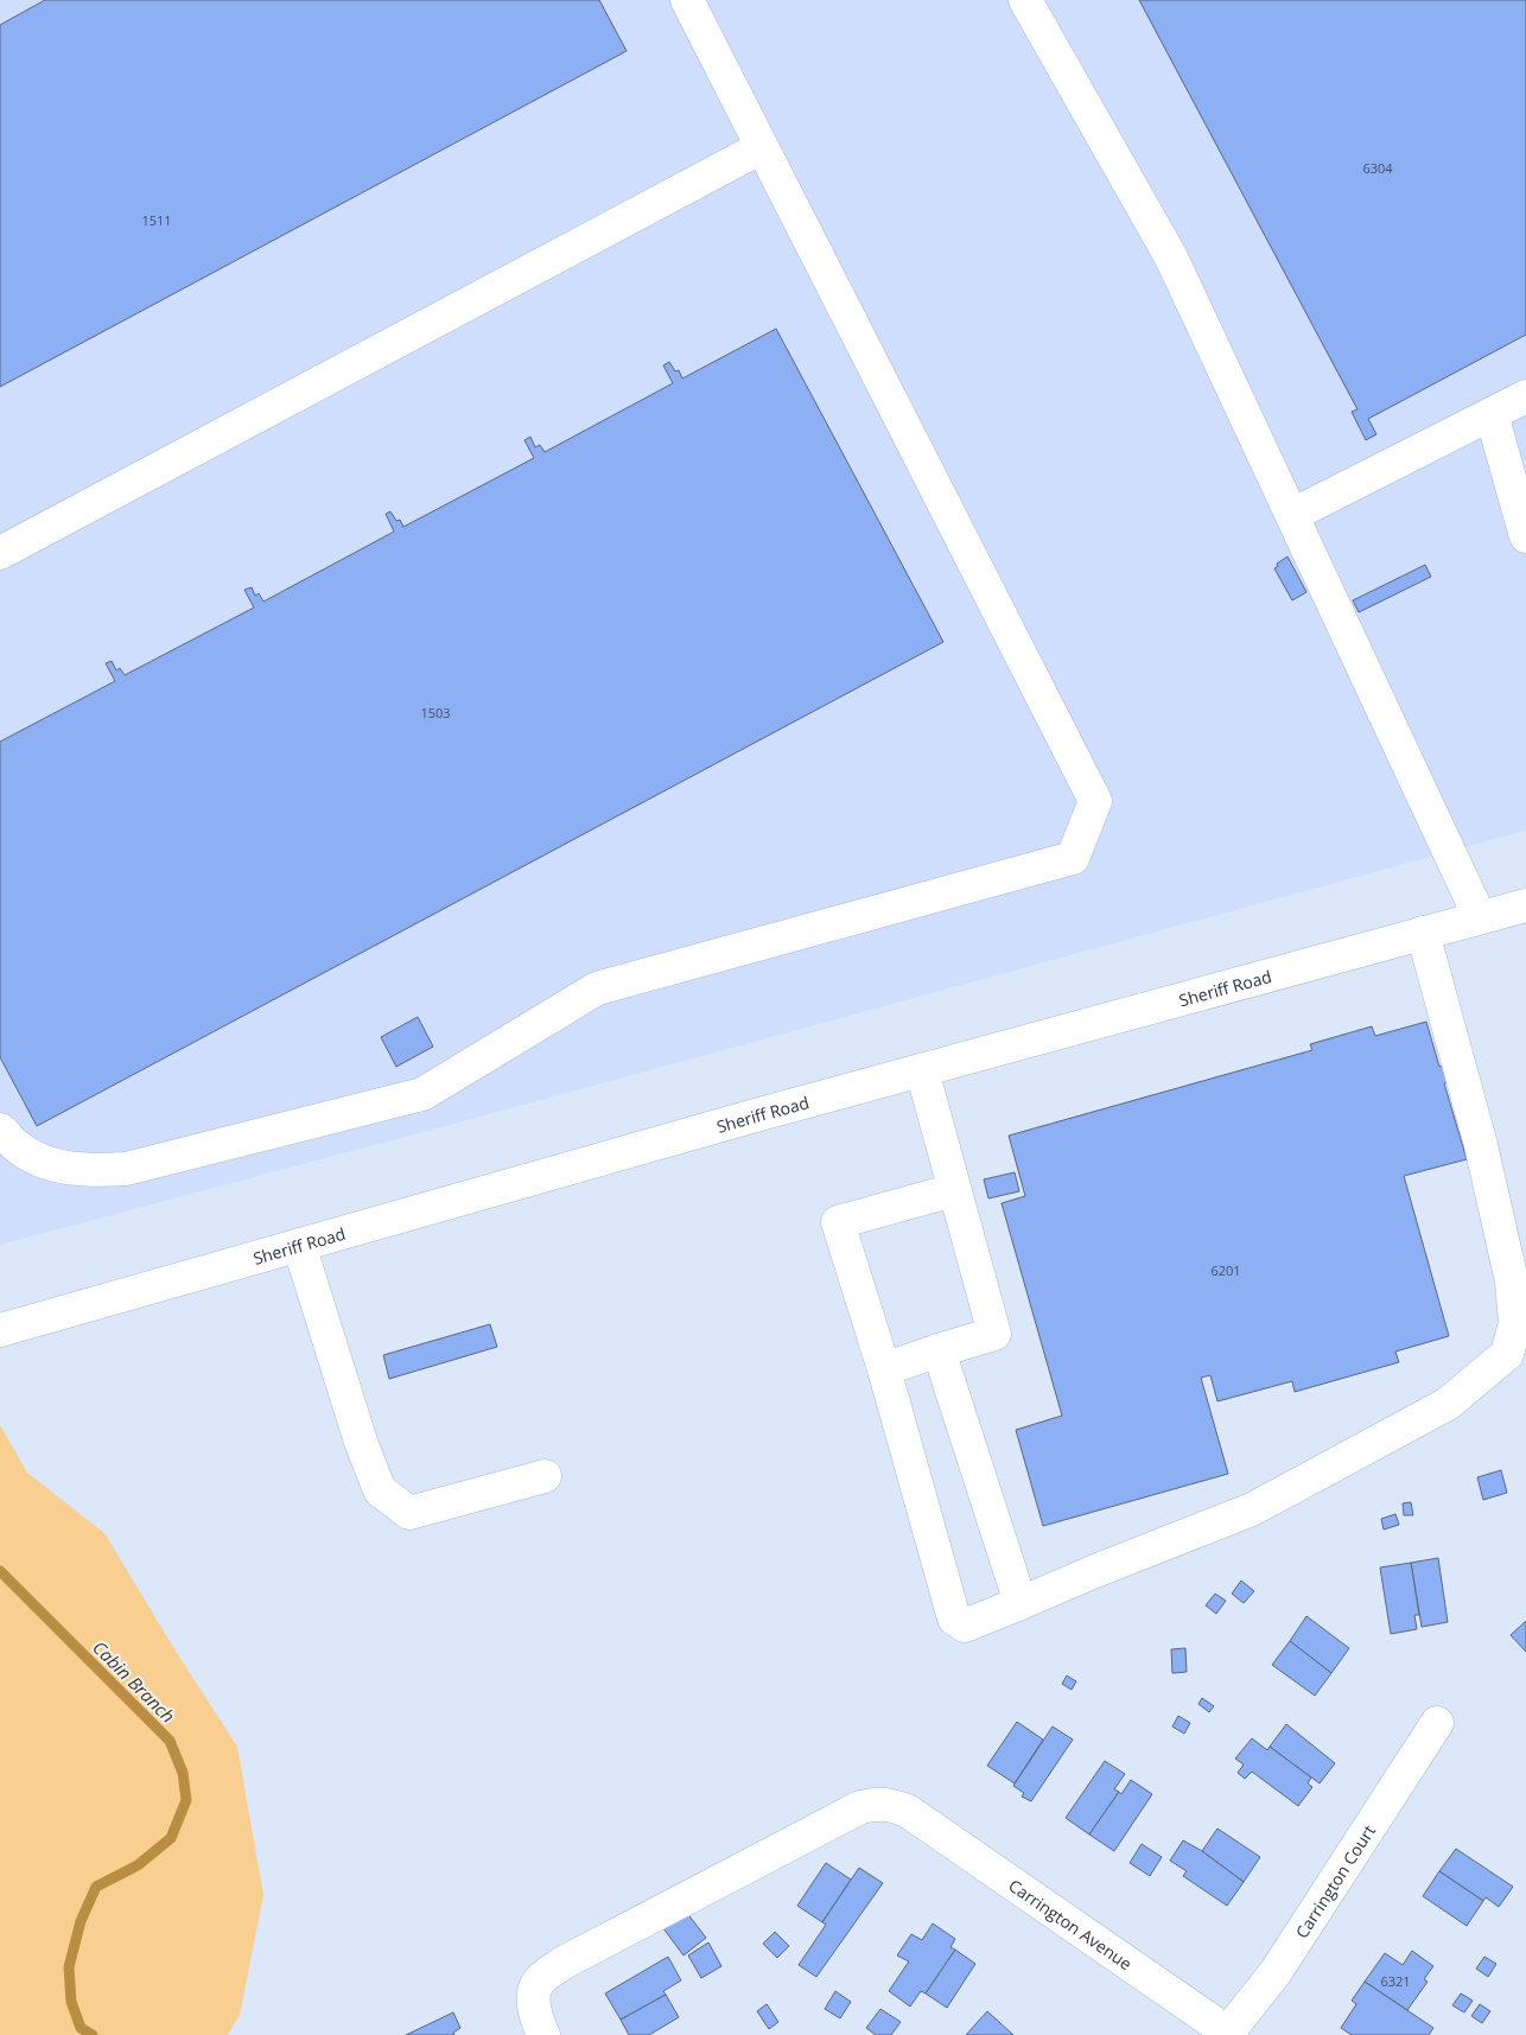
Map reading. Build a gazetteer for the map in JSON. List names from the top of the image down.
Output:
{
  "streets": {
    "main road": ["Sheriff Road", "Carrington Court", "Carrington Avenue"]
  },
  "crossings": [
    ["Carrington Court", "Carrington Avenue"]
  ],
  "water": ["Cabin Branch"],
  "house_numbers": [
    "6304",
    "1511",
    "1503",
    "6201",
    "6321"
  ]
}
